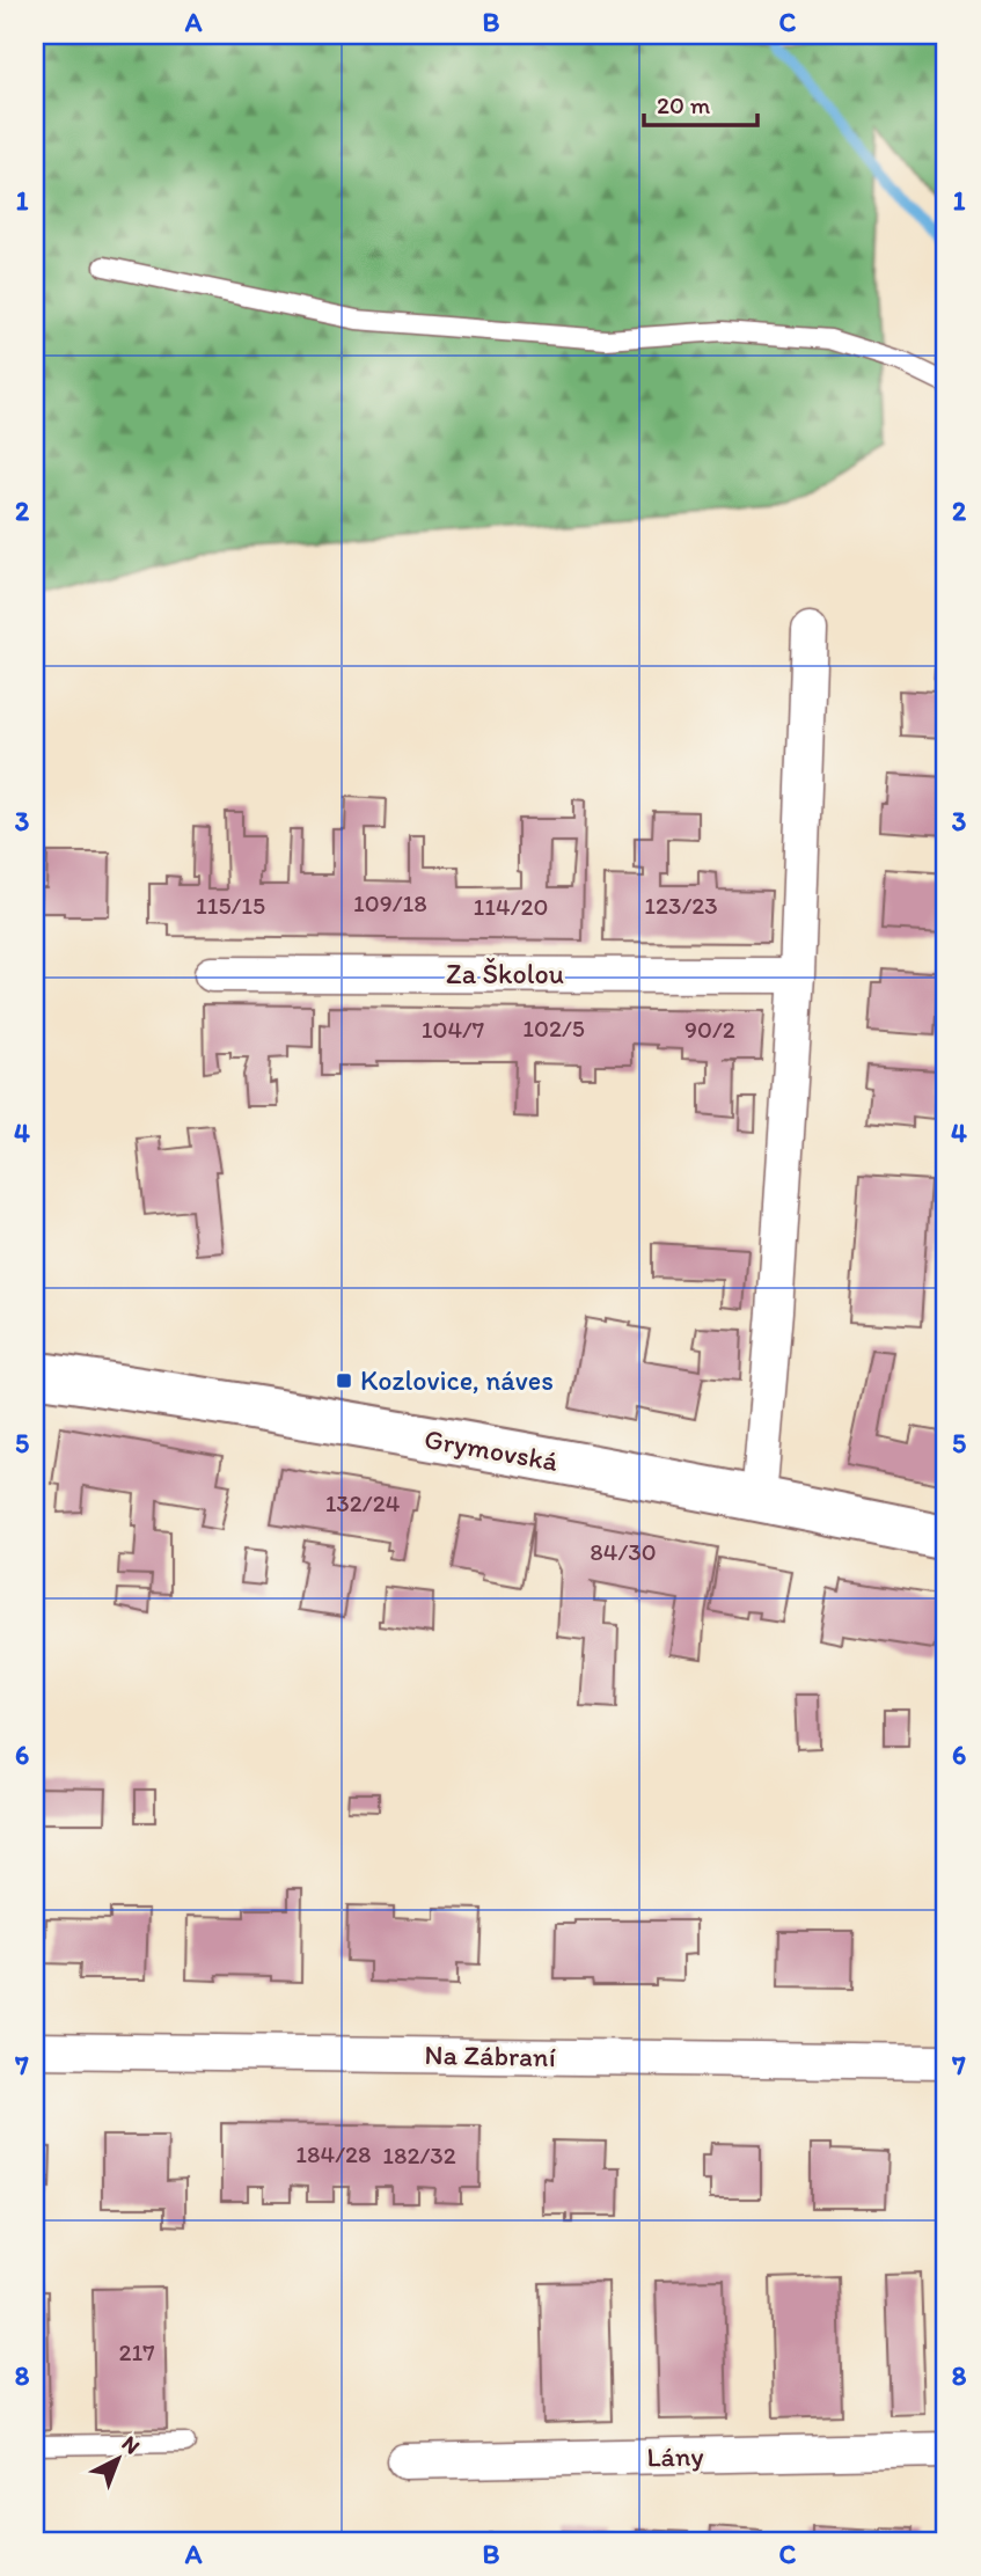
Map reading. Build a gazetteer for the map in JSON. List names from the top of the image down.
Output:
{
  "streets": {
    "main road": ["Grymovská"],
    "street": ["Za Školou", "Na Zábraní", "Lány"]
  },
  "places": {
    "transit": ["Kozlovice, náves"]
  },
  "house_numbers": [
    "109/18",
    "115/15",
    "123/23",
    "114/20",
    "102/5",
    "104/7",
    "90/2",
    "132/24",
    "84/30",
    "184/28",
    "182/32",
    "217"
  ],
  "scale_bar": "20 m",
  "north": "top right",
  "grid": {
    "columns": ["A", "B", "C"],
    "rows": [
      "1",
      "2",
      "3",
      "4",
      "5",
      "6",
      "7",
      "8"
    ]
  }
}
